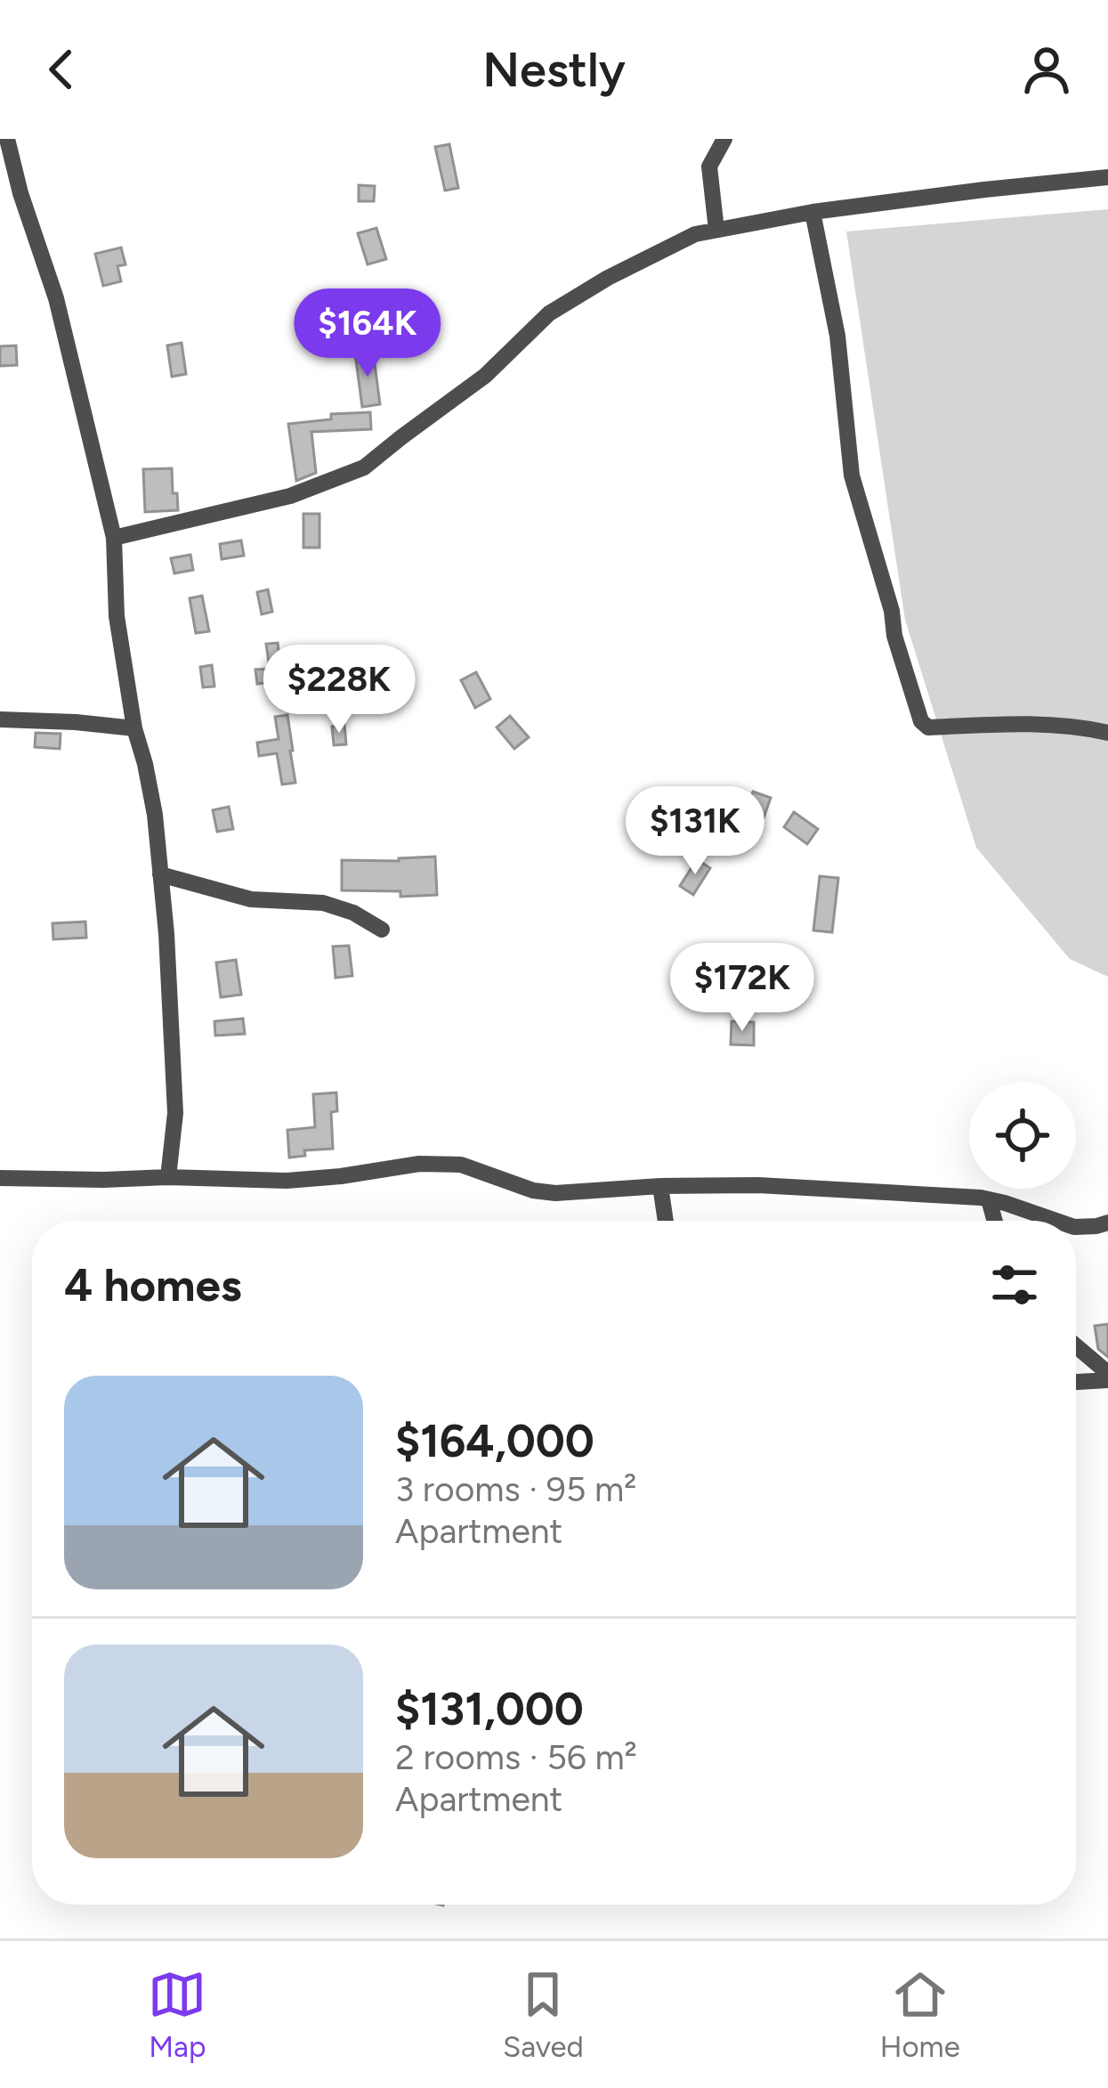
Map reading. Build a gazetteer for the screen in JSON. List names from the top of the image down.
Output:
{
  "page": {
    "header": "Nestly",
    "price": [
      "$164K",
      "$228K",
      "$131K",
      "$172K"
    ],
    "heading": "4 homes",
    "list": [
      {
        "name": "$164,000",
        "note": "3 rooms · 95 m² · Apartment"
      },
      {
        "name": "$131,000",
        "note": "2 rooms · 56 m² · Apartment"
      }
    ],
    "tabs": ["Map", "Saved", "Home"]
  }
}
